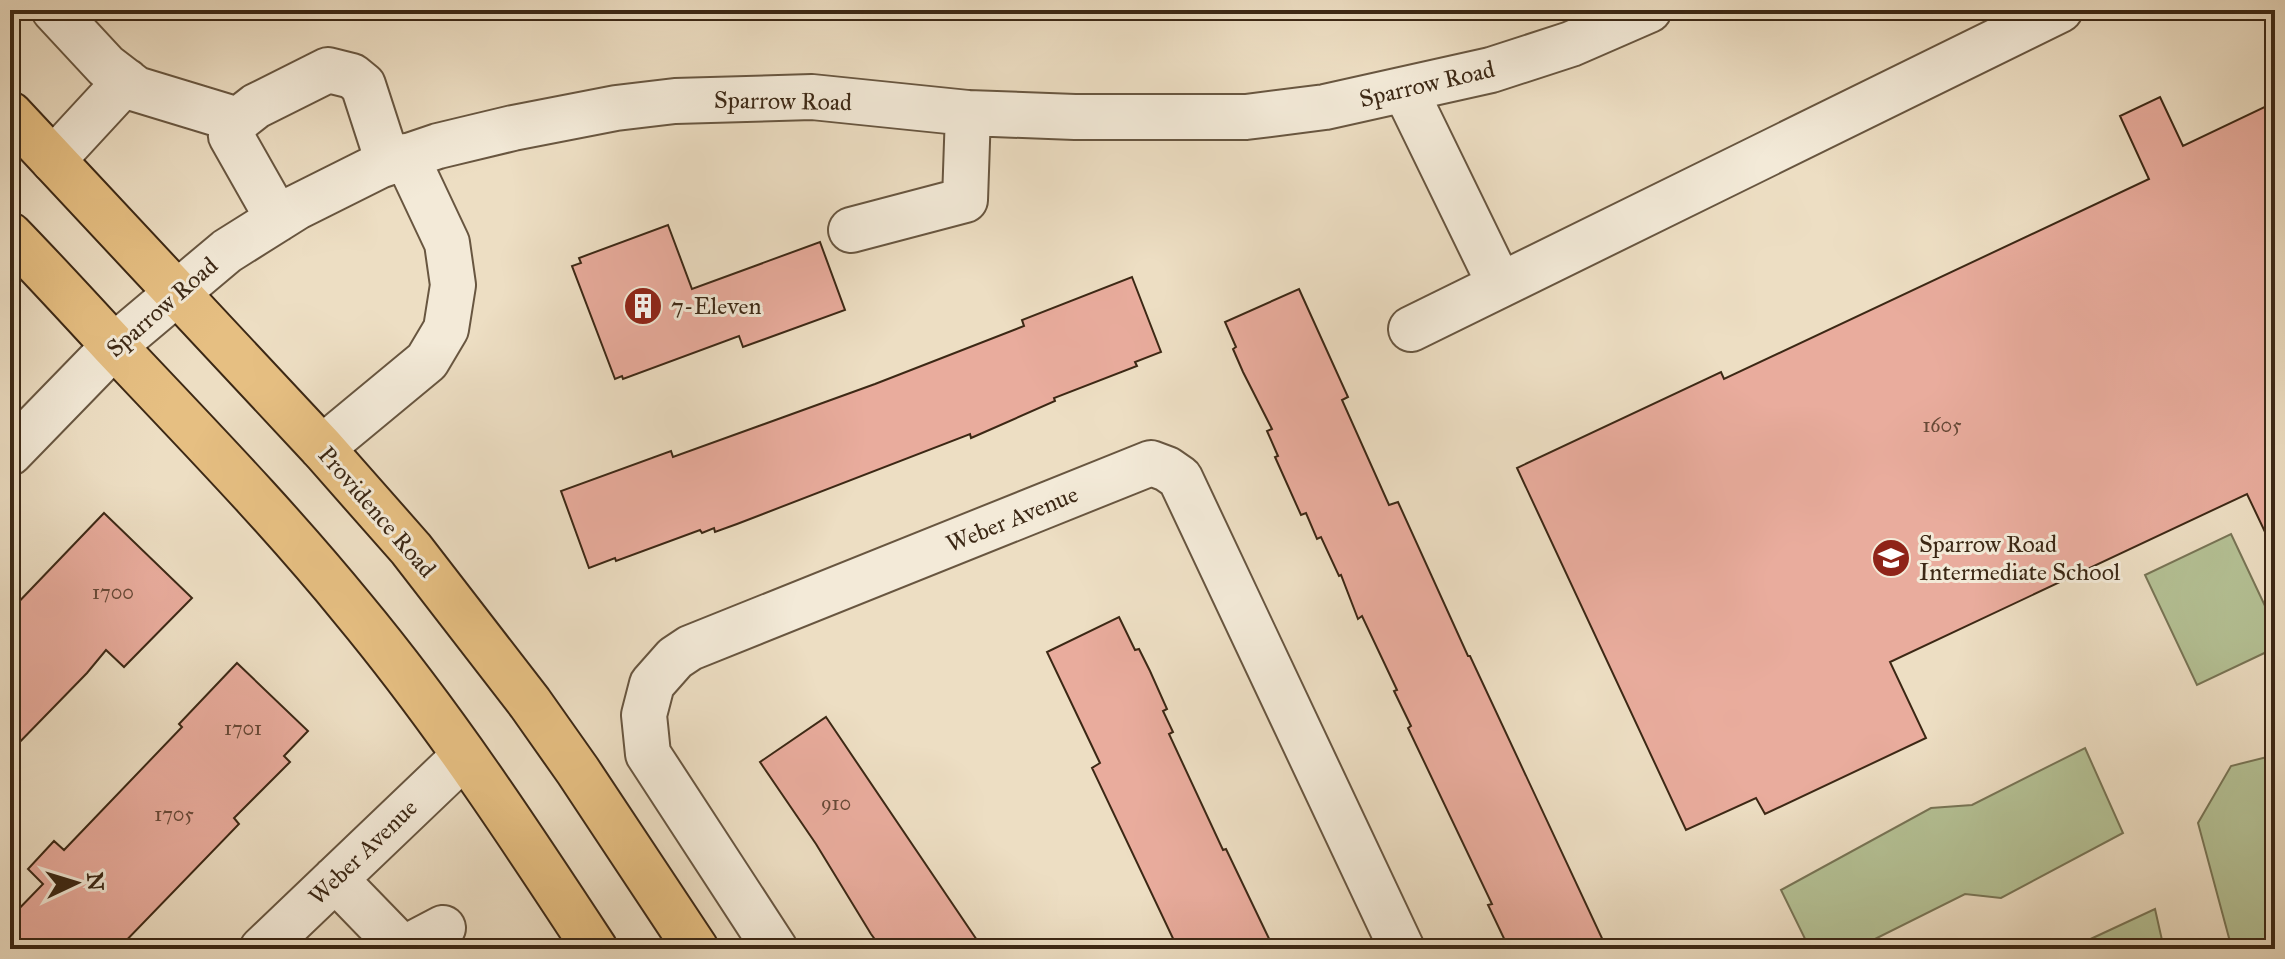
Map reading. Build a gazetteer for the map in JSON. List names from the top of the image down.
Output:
{
  "streets": {
    "main road": ["Providence Road"],
    "street": ["Sparrow Road", "Weber Avenue"]
  },
  "crossings": [
    ["Sparrow Road", "Providence Road"]
  ],
  "places": {
    "building": ["7-Eleven"],
    "school or university": ["Sparrow Road Intermediate School"]
  },
  "house_numbers": [
    "1605",
    "1700",
    "1701",
    "910",
    "1705"
  ],
  "north": "right"
}
